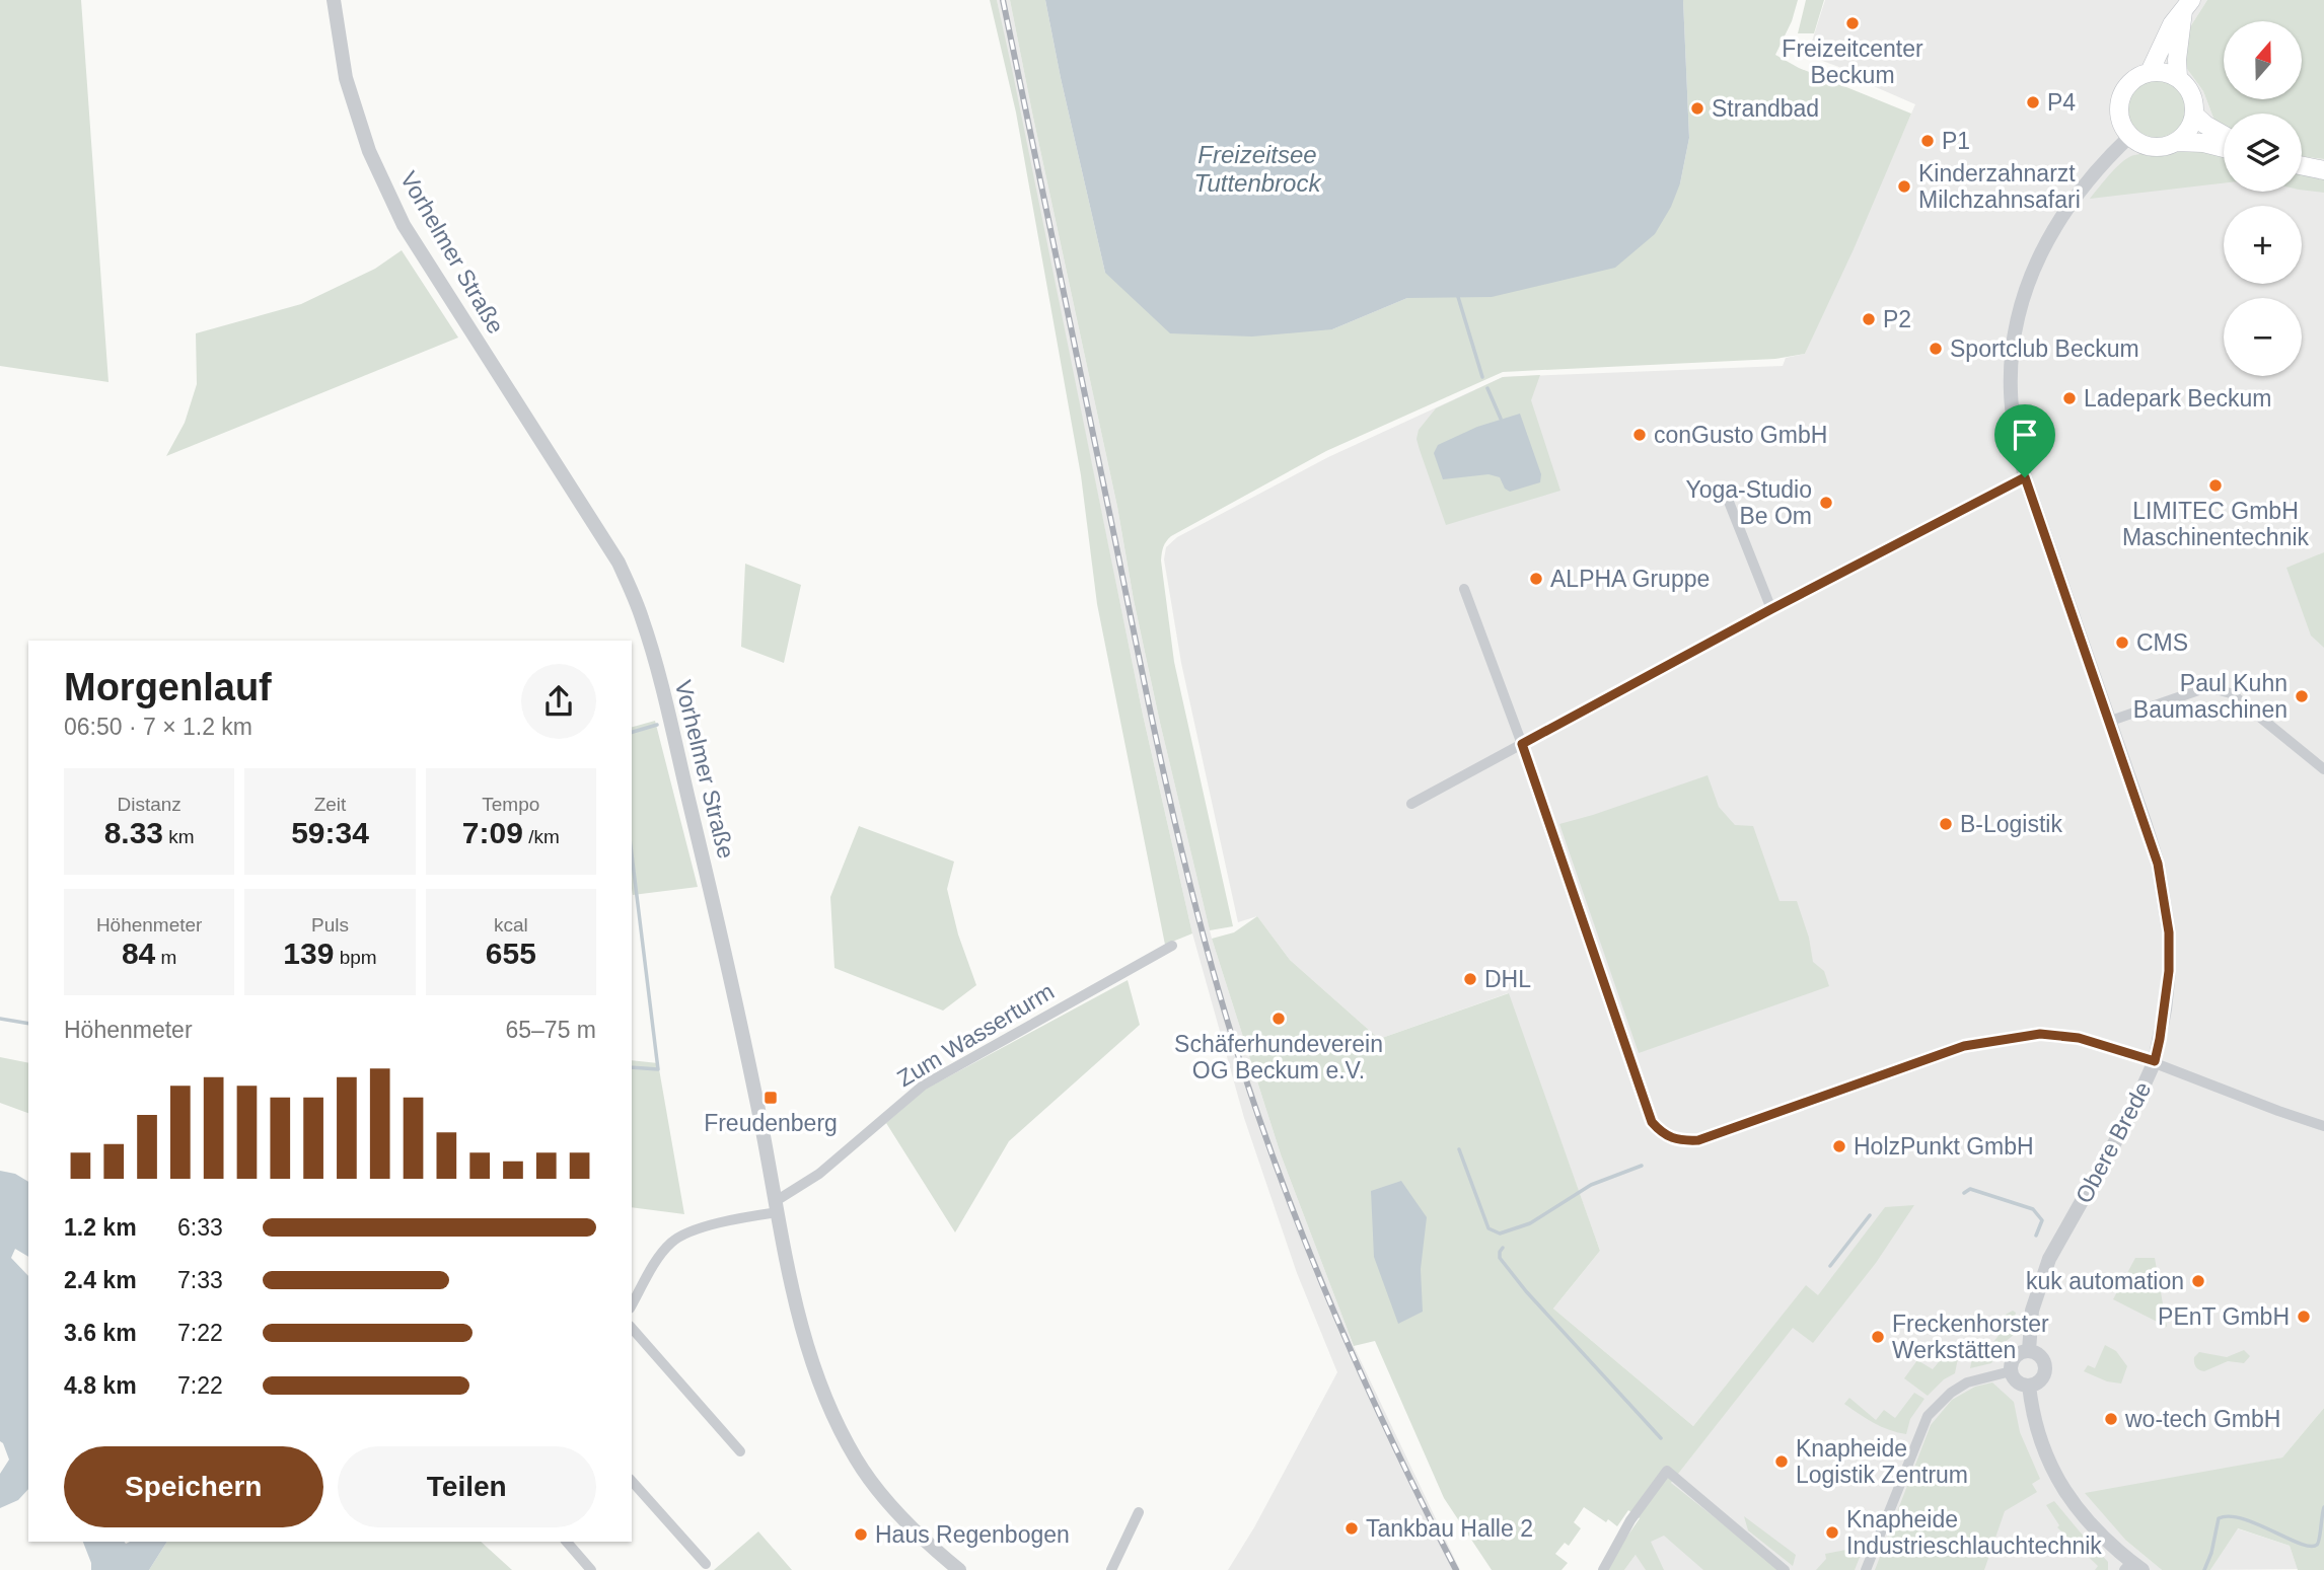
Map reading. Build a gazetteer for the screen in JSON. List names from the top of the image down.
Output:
{
  "streets": {
    "street": ["Vorhelmer Straße", "Zum Wasserturm", "Obere Brede"]
  },
  "crossings": [
    ["Vorhelmer Straße", "Zum Wasserturm"]
  ],
  "water": ["Freizeitsee Tuttenbrock"],
  "places": {
    "other": [
      "Freizeitcenter Beckum",
      "P4",
      "Strandbad",
      "P1",
      "Kinderzahnarzt Milchzahnsafari",
      "P2",
      "Sportclub Beckum",
      "Ladepark Beckum",
      "conGusto GmbH",
      "LIMITEC GmbH Maschinentechnik",
      "Yoga-Studio Be Om",
      "ALPHA Gruppe",
      "CMS",
      "Paul Kuhn Baumaschinen",
      "B-Logistik",
      "DHL",
      "Schäferhundeverein OG Beckum e.V.",
      "HolzPunkt GmbH",
      "kuk automation",
      "PEnT GmbH",
      "Freckenhorster Werkstätten",
      "wo-tech GmbH",
      "Knapheide Logistik Zentrum",
      "Tankbau Halle 2",
      "Knapheide Industrieschlauchtechnik",
      "Haus Regenbogen"
    ],
    "transit": ["Freudenberg"]
  },
  "north": "top",
  "page": {
    "map_buttons": ["+", "−"],
    "heading": ["Morgenlauf", "06:50 · 7 × 1.2 km"],
    "stats": [
      ["Distanz", "8.33 km"],
      ["Zeit", "59:34"],
      ["Tempo", "7:09 /km"],
      ["Höhenmeter", "84 m"],
      ["Puls", "139 bpm"],
      ["kcal", "655"]
    ],
    "chart": ["Höhenmeter", "65–75 m"],
    "list": [
      {
        "name": "1.2 km",
        "note": "6:33"
      },
      {
        "name": "2.4 km",
        "note": "7:33"
      },
      {
        "name": "3.6 km",
        "note": "7:22"
      },
      {
        "name": "4.8 km",
        "note": "7:22"
      }
    ],
    "buttons": ["Speichern", "Teilen"]
  }
}
